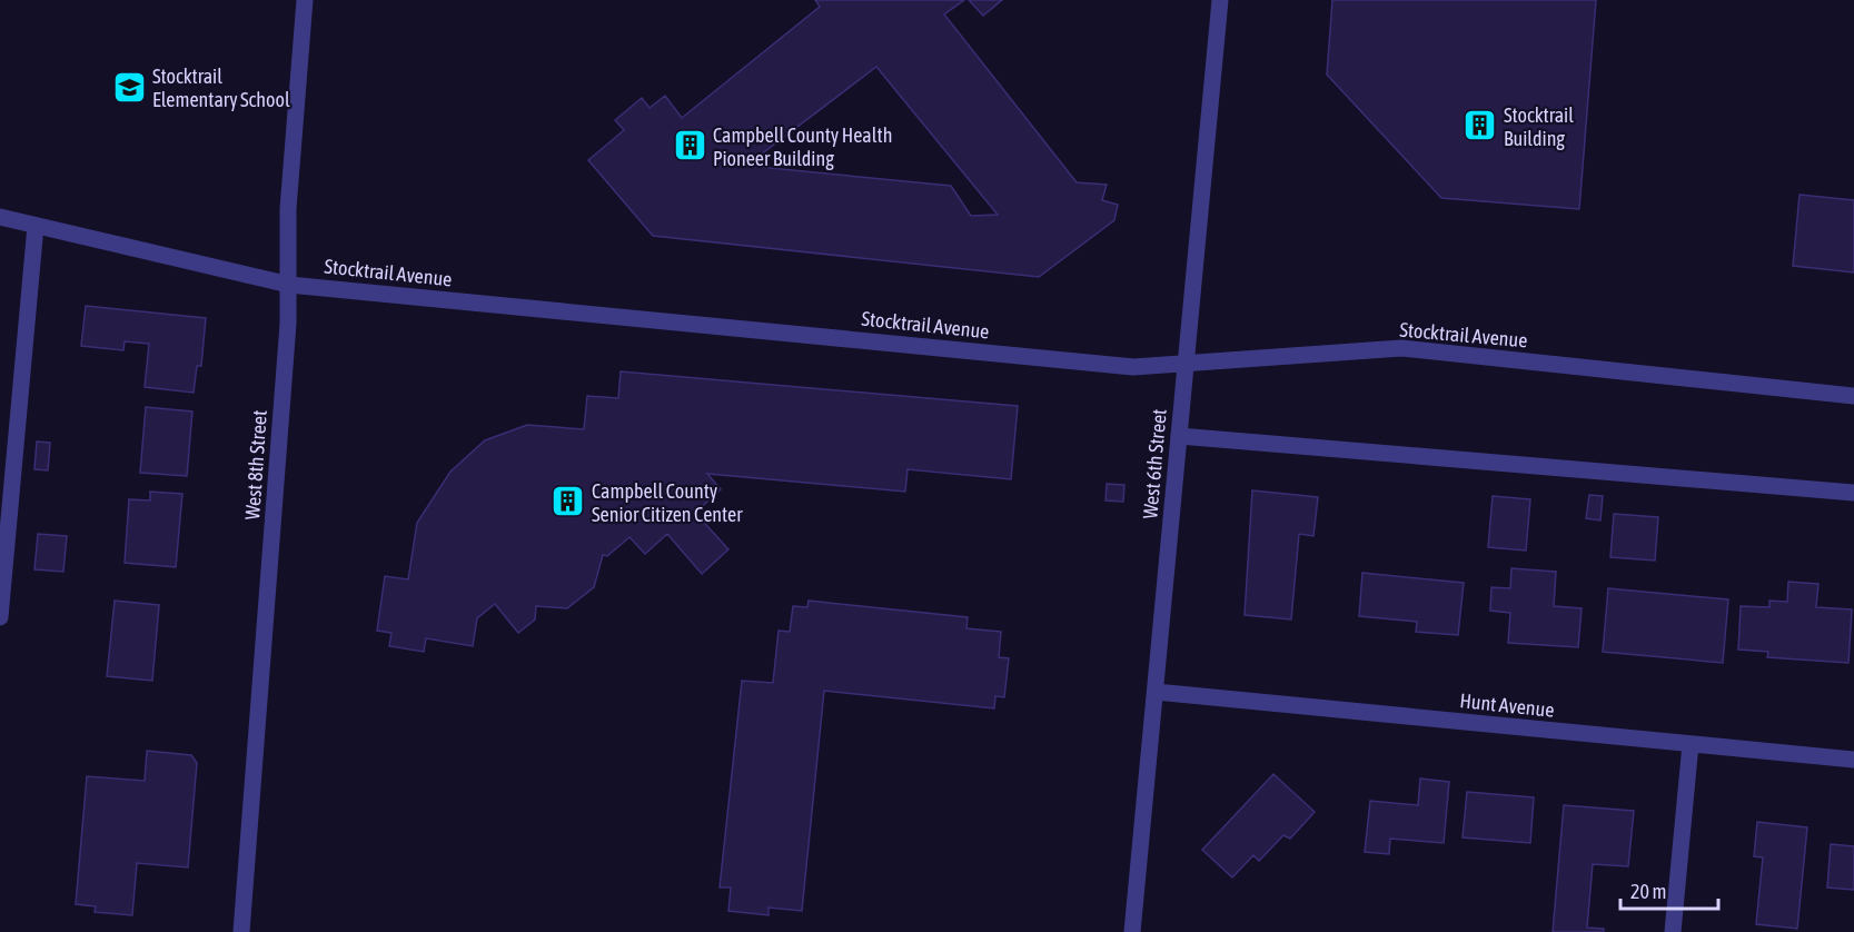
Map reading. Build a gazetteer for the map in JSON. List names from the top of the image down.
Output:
{
  "streets": {
    "street": [
      "Stocktrail Avenue",
      "West 6th Street",
      "West 8th Street",
      "Hunt Avenue"
    ]
  },
  "crossings": [
    ["Stocktrail Avenue", "West 6th Street"],
    ["Stocktrail Avenue", "West 8th Street"],
    ["West 6th Street", "Hunt Avenue"]
  ],
  "places": {
    "school or university": ["Stocktrail Elementary School"],
    "building": ["Stocktrail Building", "Campbell County Health Pioneer Building", "Campbell County Senior Citizen Center"]
  },
  "scale_bar": "20 m"
}
